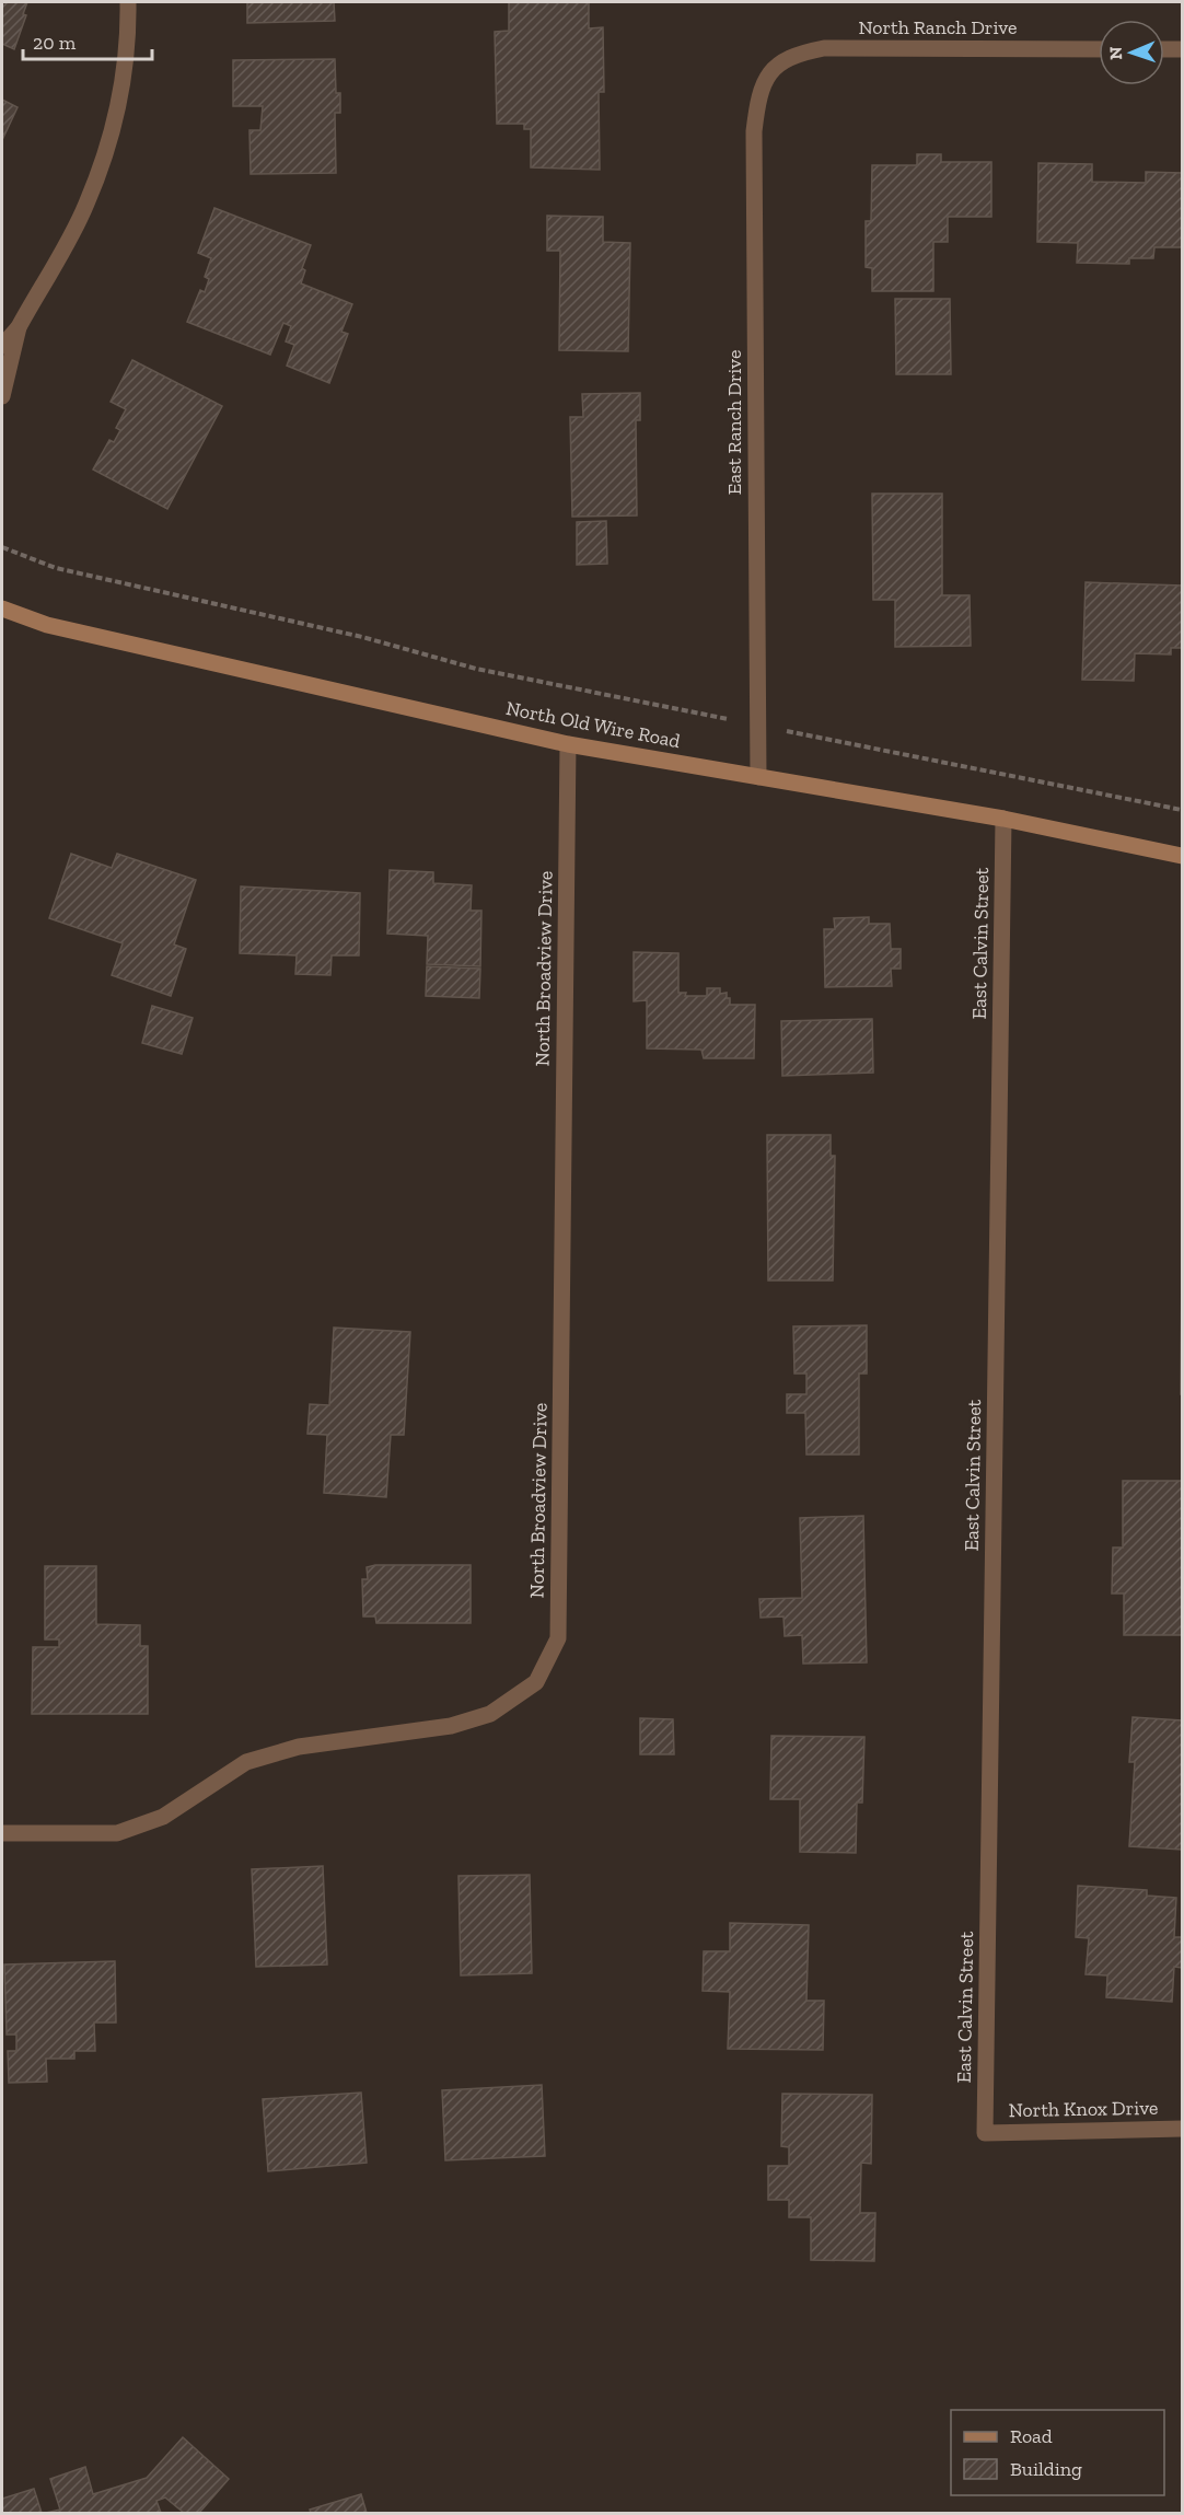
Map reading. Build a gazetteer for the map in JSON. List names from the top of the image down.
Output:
{
  "streets": {
    "street": [
      "North Ranch Drive",
      "East Ranch Drive",
      "North Old Wire Road",
      "East Calvin Street",
      "North Broadview Drive",
      "North Knox Drive"
    ]
  },
  "crossings": [
    ["North Ranch Drive", "East Ranch Drive"],
    ["East Ranch Drive", "North Old Wire Road"],
    ["North Old Wire Road", "East Calvin Street"],
    ["North Old Wire Road", "North Broadview Drive"],
    ["East Calvin Street", "North Knox Drive"]
  ],
  "legend": ["Road", "Building"],
  "scale_bar": "20 m",
  "north": "left"
}
